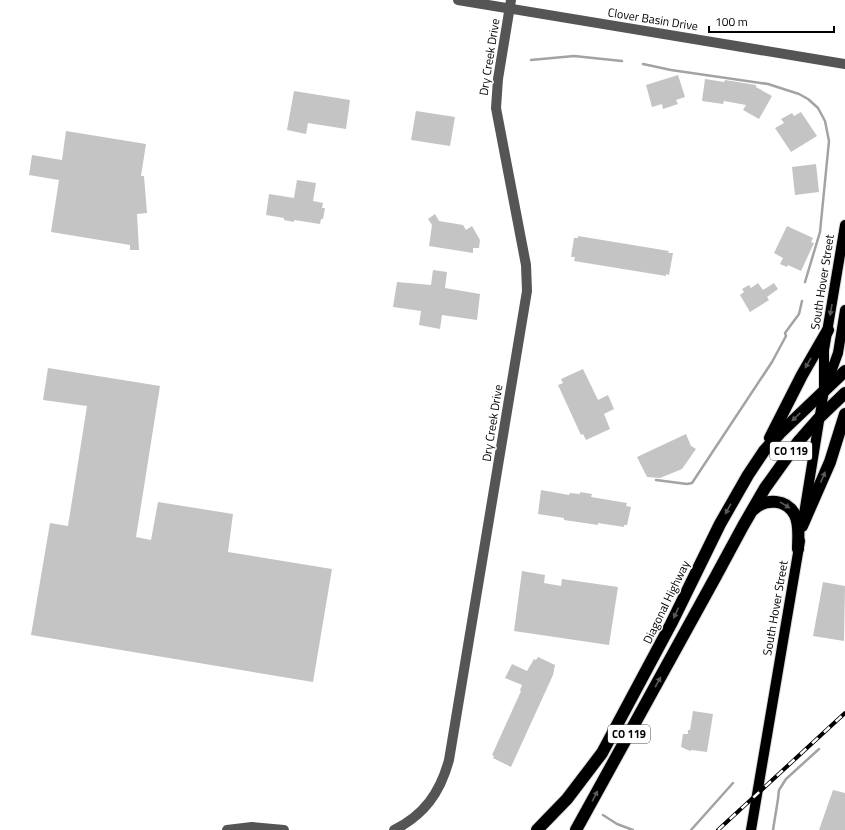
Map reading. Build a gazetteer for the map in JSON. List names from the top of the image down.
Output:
{
  "streets": {
    "highway": ["CO 119", "Diagonal Highway"],
    "main road": ["South Hover Street"],
    "street": ["Clover Basin Drive", "Dry Creek Drive"]
  },
  "crossings": [
    ["Clover Basin Drive", "Dry Creek Drive"],
    ["South Hover Street", "CO 119"],
    ["South Hover Street", "Diagonal Highway"],
    ["CO 119", "Diagonal Highway"]
  ],
  "scale_bar": "100 m"
}
